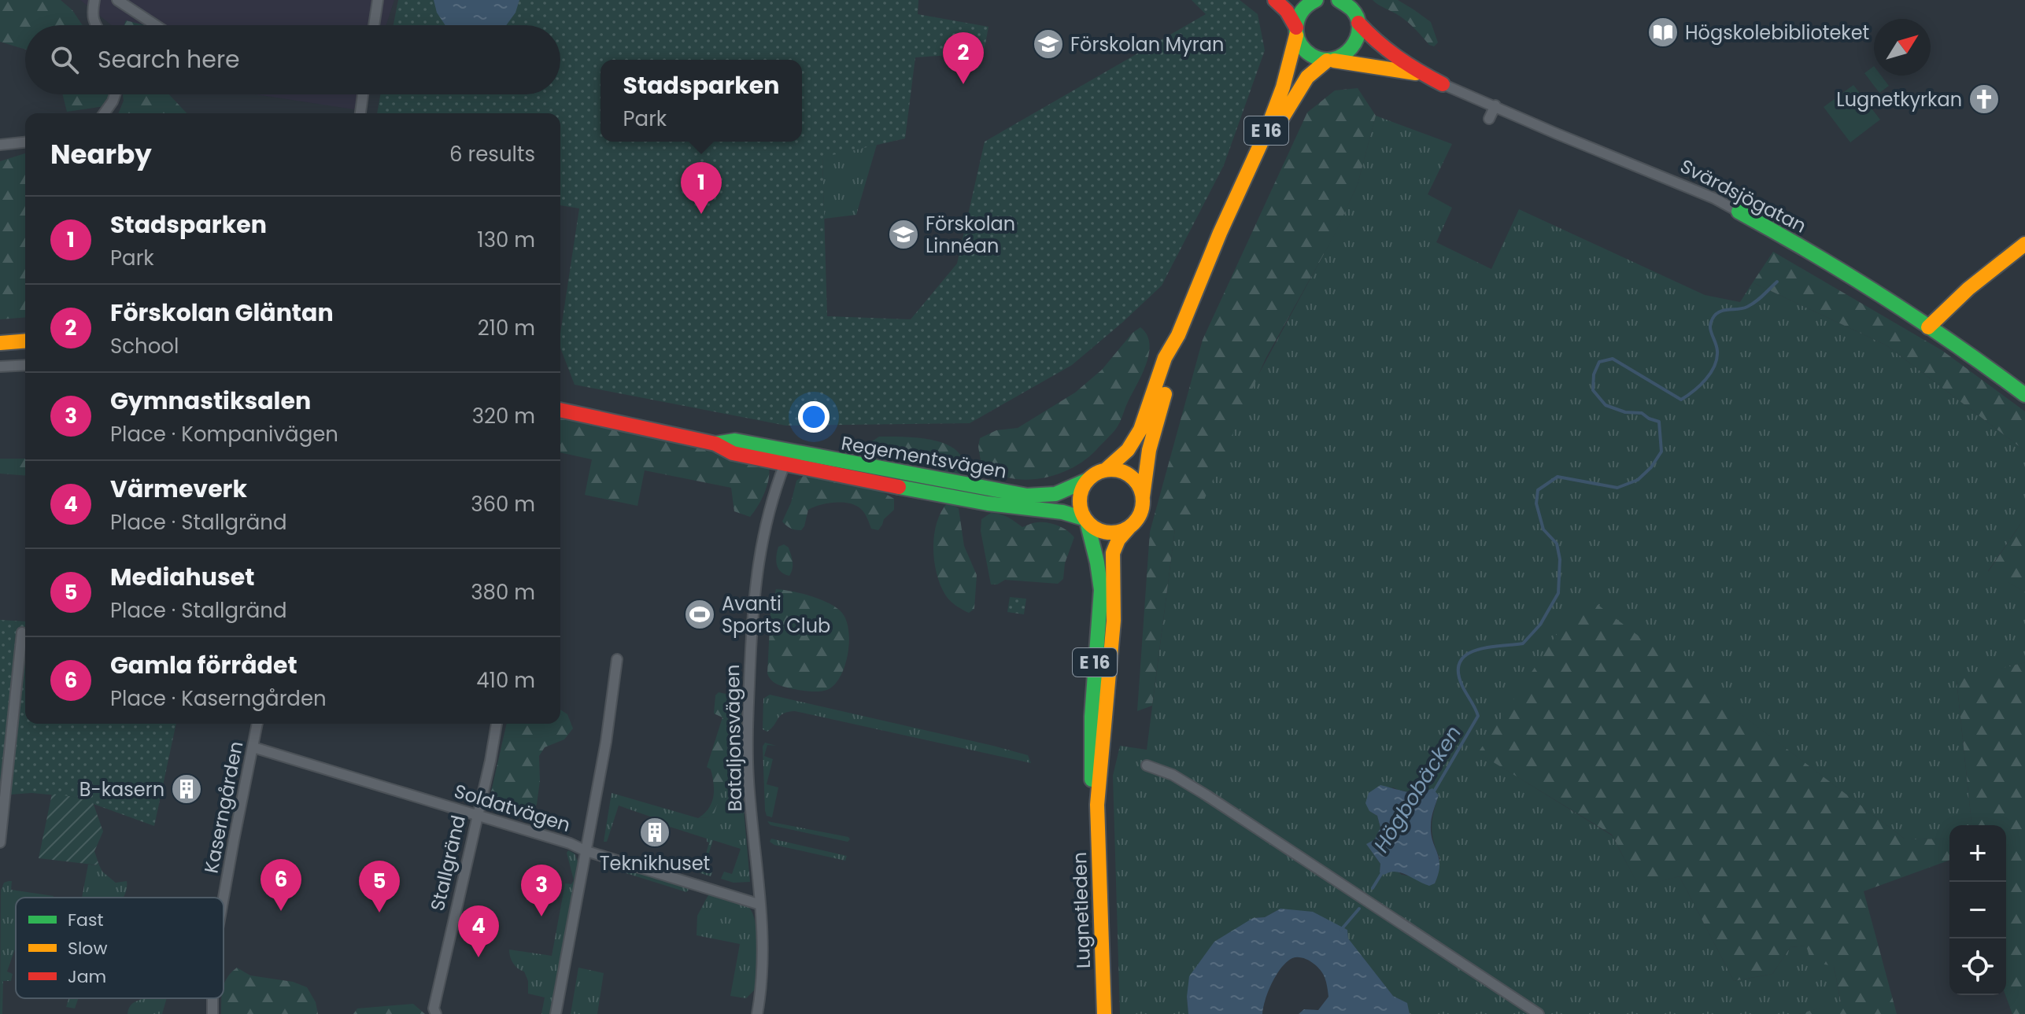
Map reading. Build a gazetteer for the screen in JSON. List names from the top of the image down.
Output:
{
  "streets": {
    "main road": [
      "E 16",
      "Svärdsjögatan",
      "Regementsvägen",
      "Lugnetleden"
    ],
    "street": [
      "Bataljonsvägen",
      "Kaserngården",
      "Soldatvägen",
      "Stallgränd"
    ]
  },
  "crossings": [
    ["E 16", "Svärdsjögatan"],
    ["E 16", "Regementsvägen"],
    ["E 16", "Lugnetleden"],
    ["Regementsvägen", "Bataljonsvägen"],
    ["Regementsvägen", "Lugnetleden"],
    ["Bataljonsvägen", "Soldatvägen"],
    ["Kaserngården", "Soldatvägen"],
    ["Soldatvägen", "Stallgränd"]
  ],
  "water": ["Högbobäcken"],
  "places": {
    "library": ["Högskolebiblioteket"],
    "school or university": ["Förskolan Myran", "Förskolan Linnéan"],
    "church": ["Lugnetkyrkan"],
    "sports": ["Avanti Sports Club"],
    "building": ["B-kasern", "Teknikhuset"]
  },
  "legend": ["Fast", "Slow", "Jam"],
  "north": "top right",
  "page": {
    "search": "Search here",
    "pins": [
      "2",
      "1",
      "6",
      "5",
      "3",
      "4"
    ],
    "popup": ["Stadsparken", "Park"],
    "heading": ["Nearby", "6 results"],
    "list": [
      {
        "mark": "1",
        "name": "Stadsparken",
        "note": "Park",
        "value": "130 m"
      },
      {
        "mark": "2",
        "name": "Förskolan Gläntan",
        "note": "School",
        "value": "210 m"
      },
      {
        "mark": "3",
        "name": "Gymnastiksalen",
        "note": "Place · Kompanivägen",
        "value": "320 m"
      },
      {
        "mark": "4",
        "name": "Värmeverk",
        "note": "Place · Stallgränd",
        "value": "360 m"
      },
      {
        "mark": "5",
        "name": "Mediahuset",
        "note": "Place · Stallgränd",
        "value": "380 m"
      },
      {
        "mark": "6",
        "name": "Gamla förrådet",
        "note": "Place · Kaserngården",
        "value": "410 m"
      }
    ],
    "map_buttons": ["+", "−"]
  }
}
